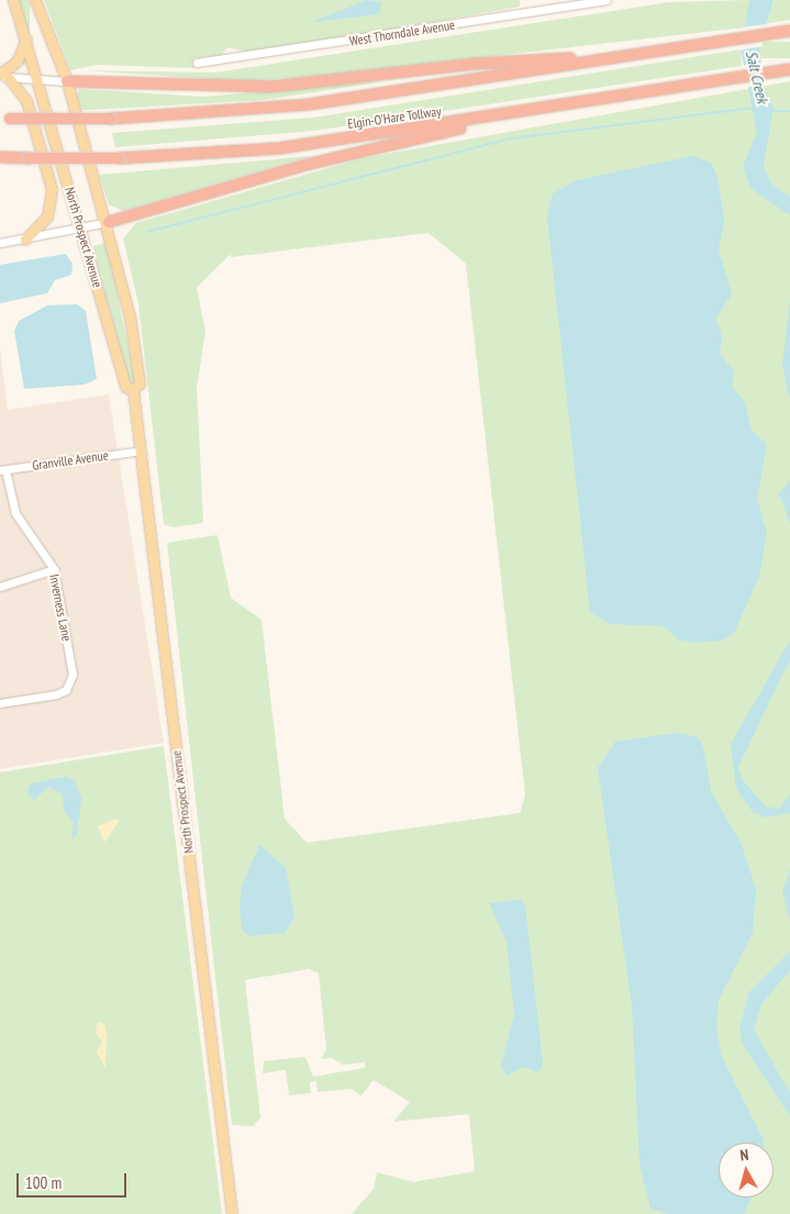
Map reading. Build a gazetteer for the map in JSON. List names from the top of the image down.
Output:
{
  "streets": {
    "highway": ["Elgin-O'Hare Tollway"],
    "main road": ["North Prospect Avenue"],
    "street": ["West Thorndale Avenue", "Granville Avenue", "Inverness Lane"]
  },
  "crossings": [
    ["North Prospect Avenue", "Granville Avenue"],
    ["Granville Avenue", "Inverness Lane"]
  ],
  "water": ["Salt Creek"],
  "scale_bar": "100 m",
  "north": "top"
}
